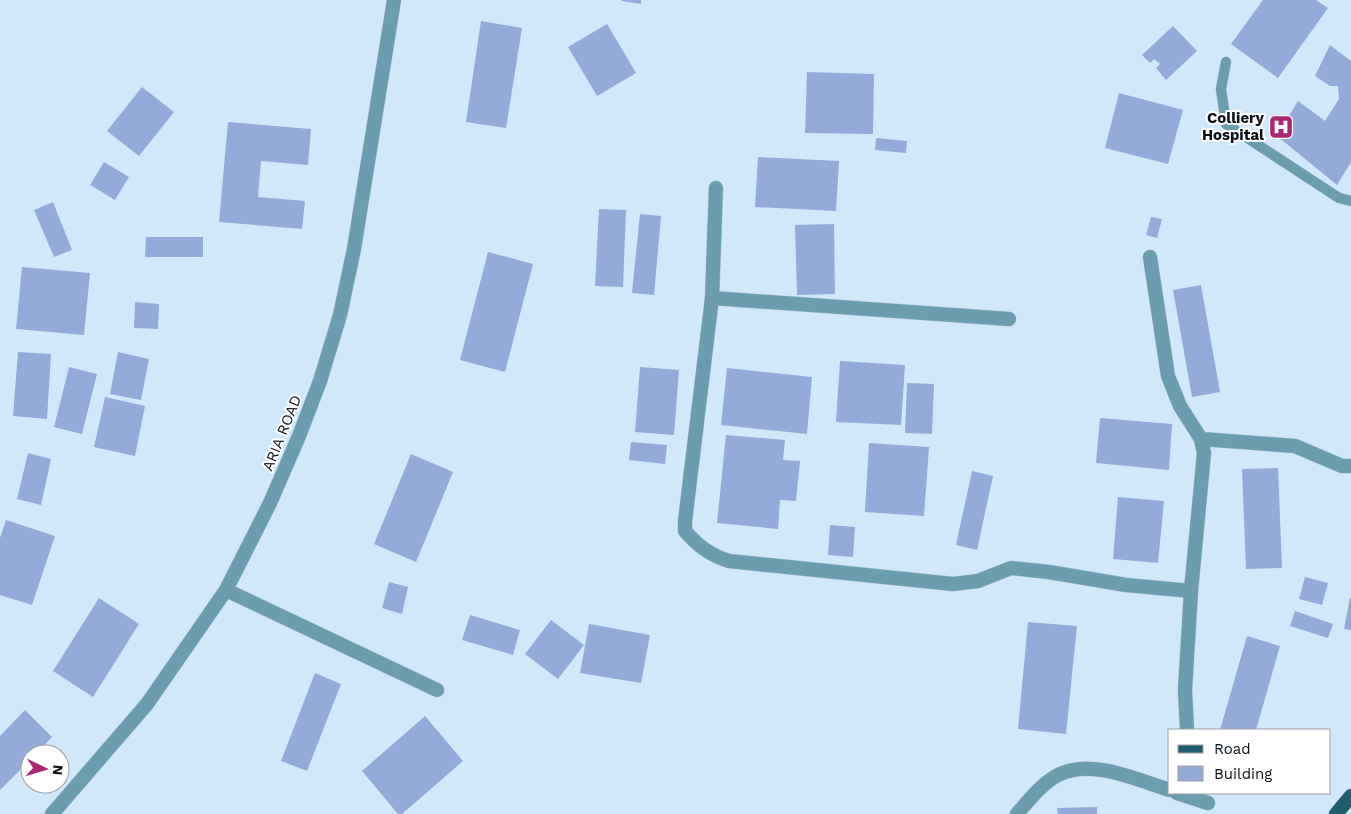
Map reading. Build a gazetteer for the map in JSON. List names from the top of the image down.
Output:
{
  "streets": {
    "street": ["ARIA ROAD"]
  },
  "places": {
    "hospital": ["Colliery Hospital"]
  },
  "legend": ["Road", "Building"],
  "north": "right"
}
